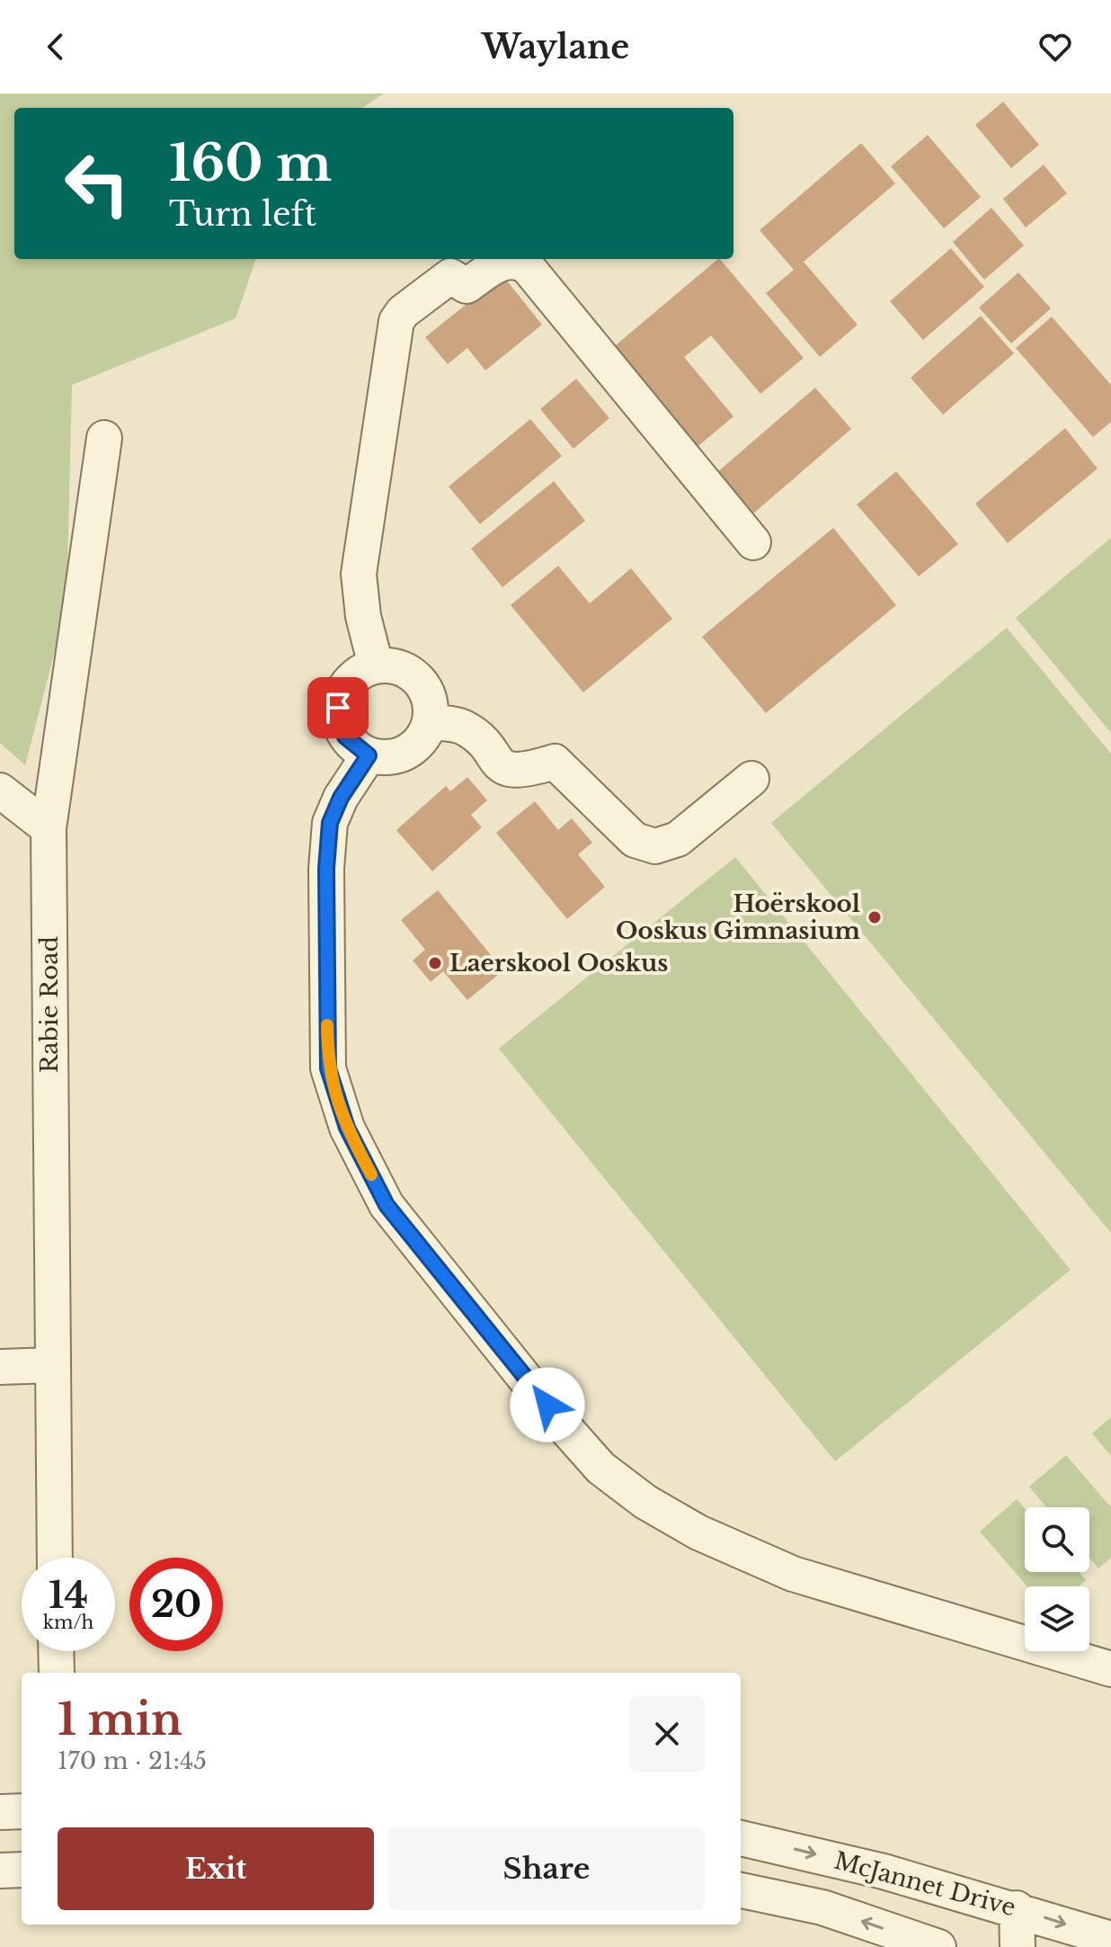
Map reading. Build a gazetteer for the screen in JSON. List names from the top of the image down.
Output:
{
  "streets": {
    "street": ["Rabie Road", "McJannet Drive"]
  },
  "places": ["Hoërskool Ooskus Gimnasium", "Laerskool Ooskus"],
  "page": {
    "header": "Waylane",
    "turn": ["160 m", "Turn left"],
    "speed": "14 km/h",
    "limit": "20",
    "heading": ["1 min", "170 m · 21:45"],
    "buttons": ["Exit", "Share"]
  }
}
